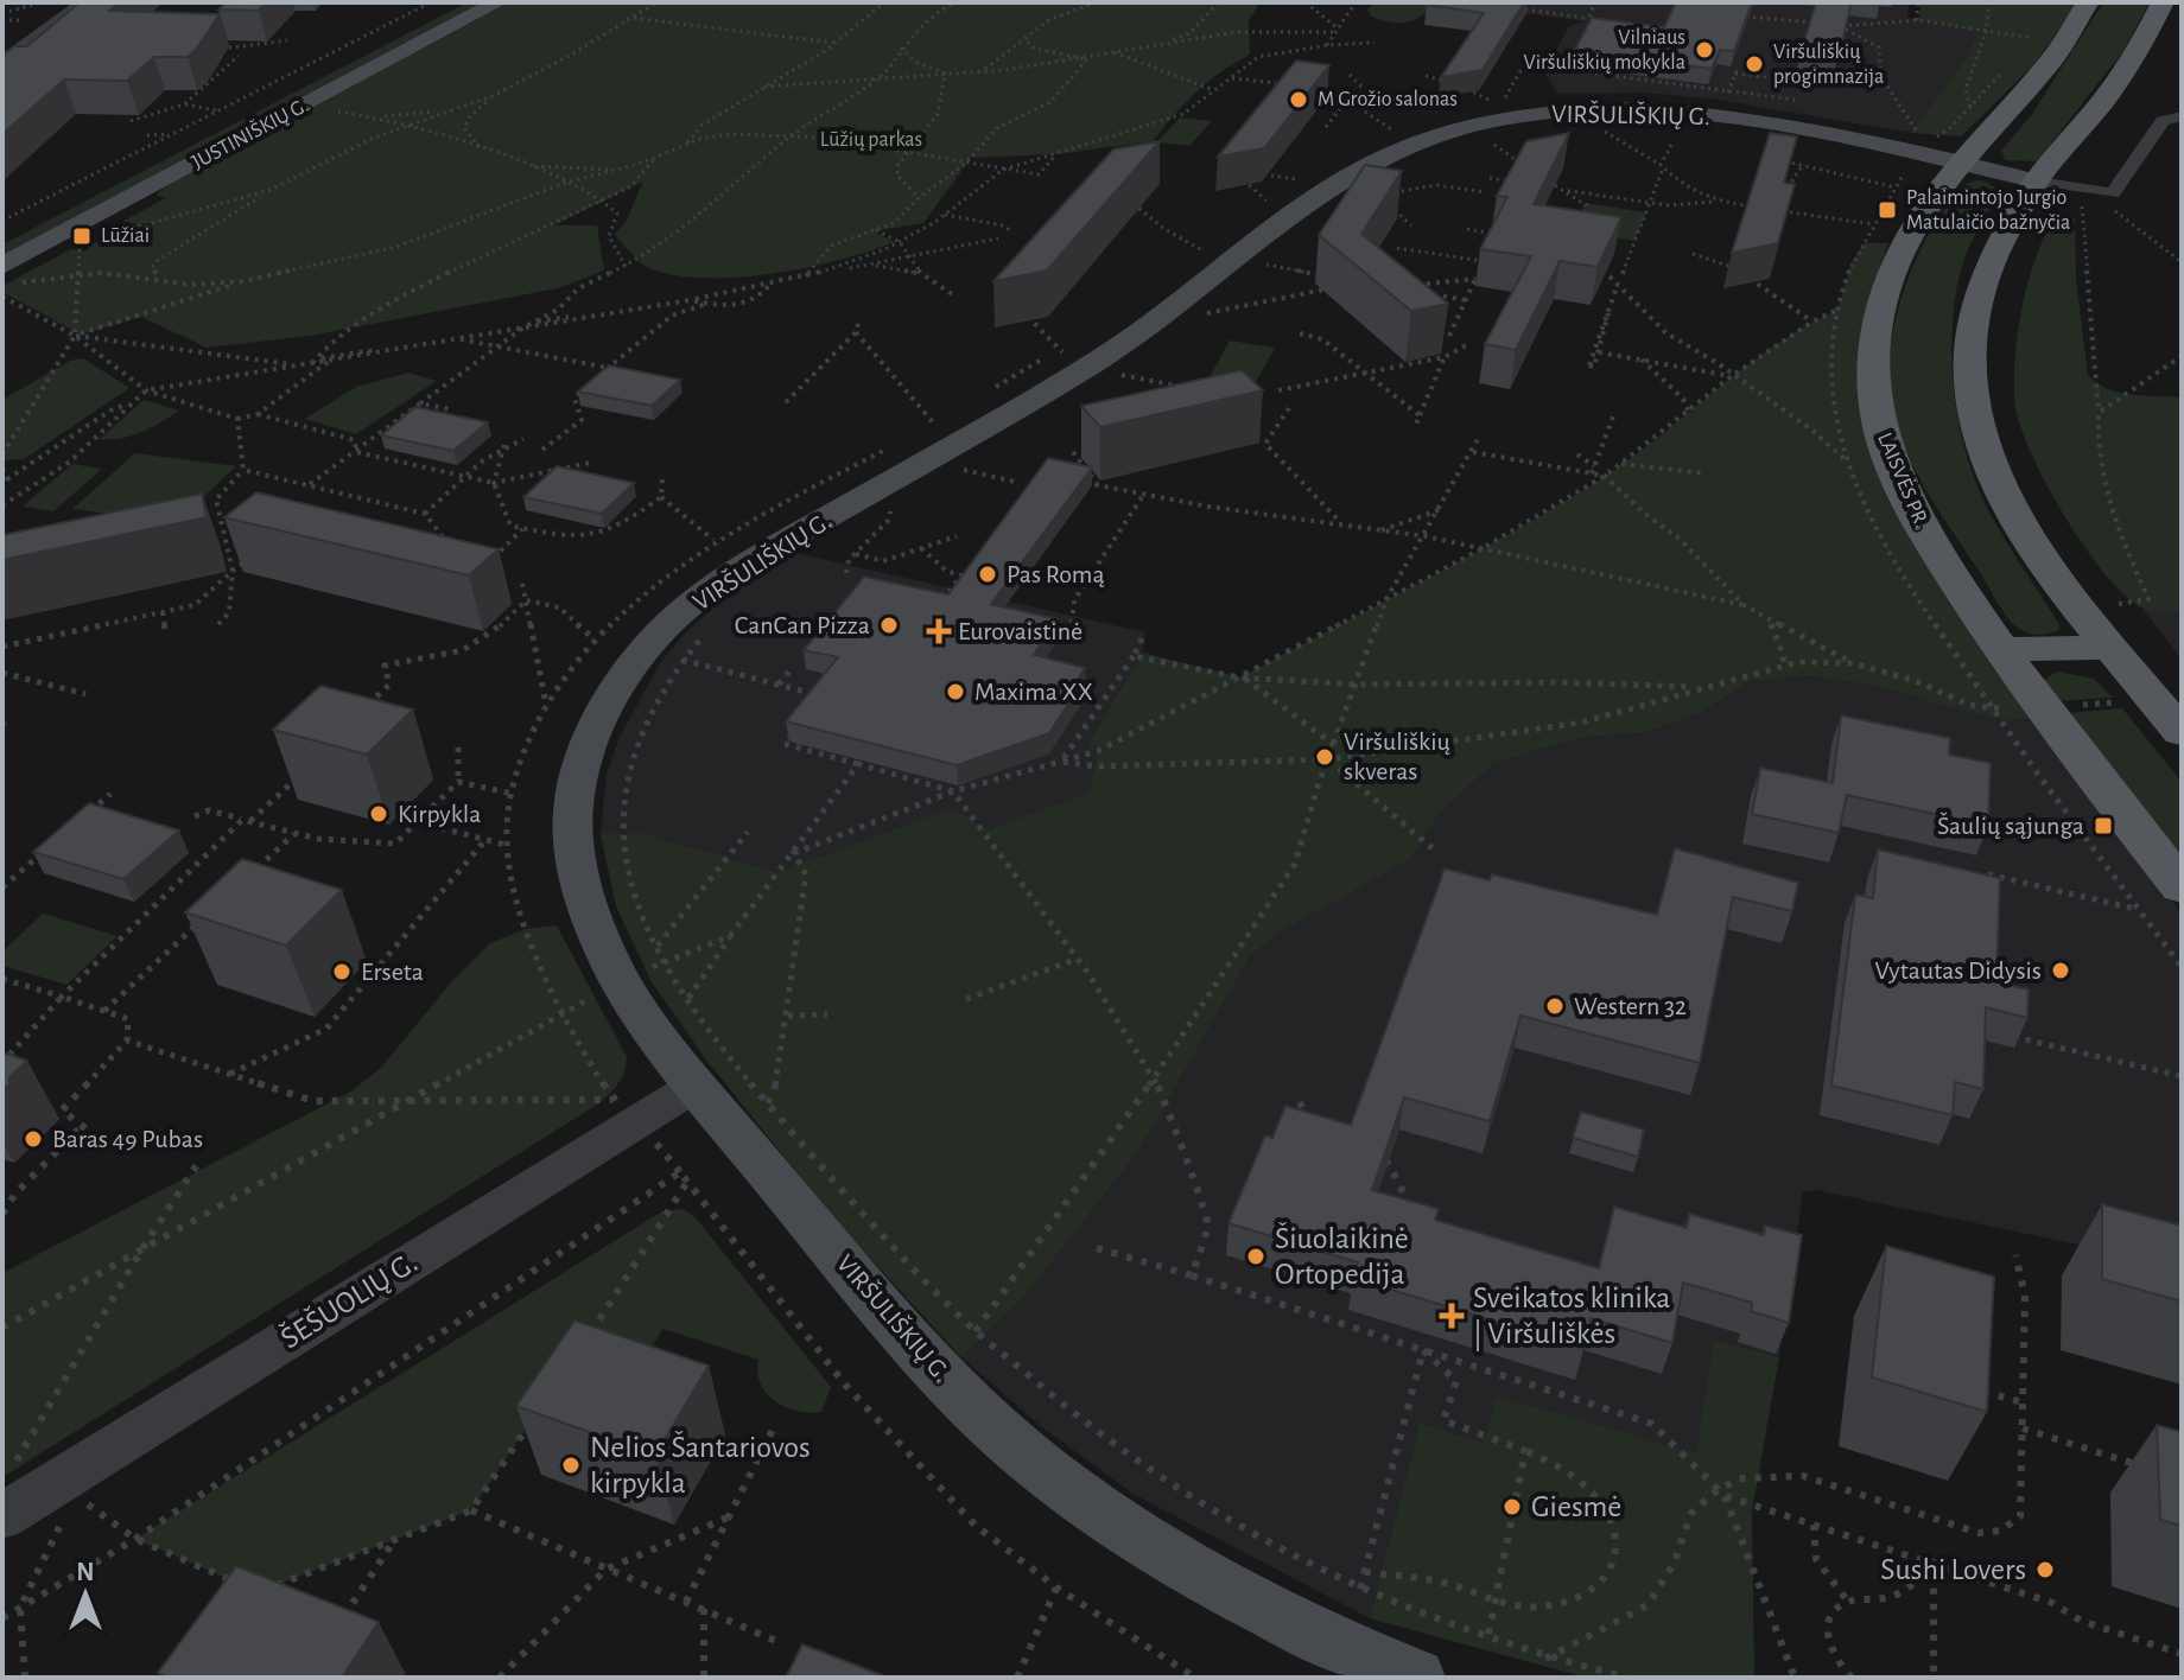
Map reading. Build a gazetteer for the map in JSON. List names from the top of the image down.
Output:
{
  "streets": {
    "main road": ["VIRŠULIŠKIŲ G.", "JUSTINIŠKIŲ G.", "LAISVĖS PR."],
    "street": ["ŠEŠUOLIŲ G."]
  },
  "crossings": [
    ["VIRŠULIŠKIŲ G.", "LAISVĖS PR."],
    ["VIRŠULIŠKIŲ G.", "ŠEŠUOLIŲ G."]
  ],
  "parks": ["Lūžių parkas"],
  "places": {
    "other": [
      "Vilniaus Viršuliškių mokykla",
      "Viršuliškių progimnazija",
      "M Grožio salonas",
      "Pas Romą",
      "CanCan Pizza",
      "Maxima XX",
      "Viršuliškių skveras",
      "Kirpykla",
      "Vytautas Didysis",
      "Erseta",
      "Western 32",
      "Baras 49 Pubas",
      "Šiuolaikinė Ortopedija",
      "Nelios Šantariovos kirpykla",
      "Giesmė",
      "Sushi Lovers"
    ],
    "transit": ["Palaimintojo Jurgio Matulaičio bažnyčia", "Lūžiai", "Šaulių sąjunga"],
    "health": ["Eurovaistinė", "Sveikatos klinika | Viršuliškės"]
  },
  "north": "top"
}
